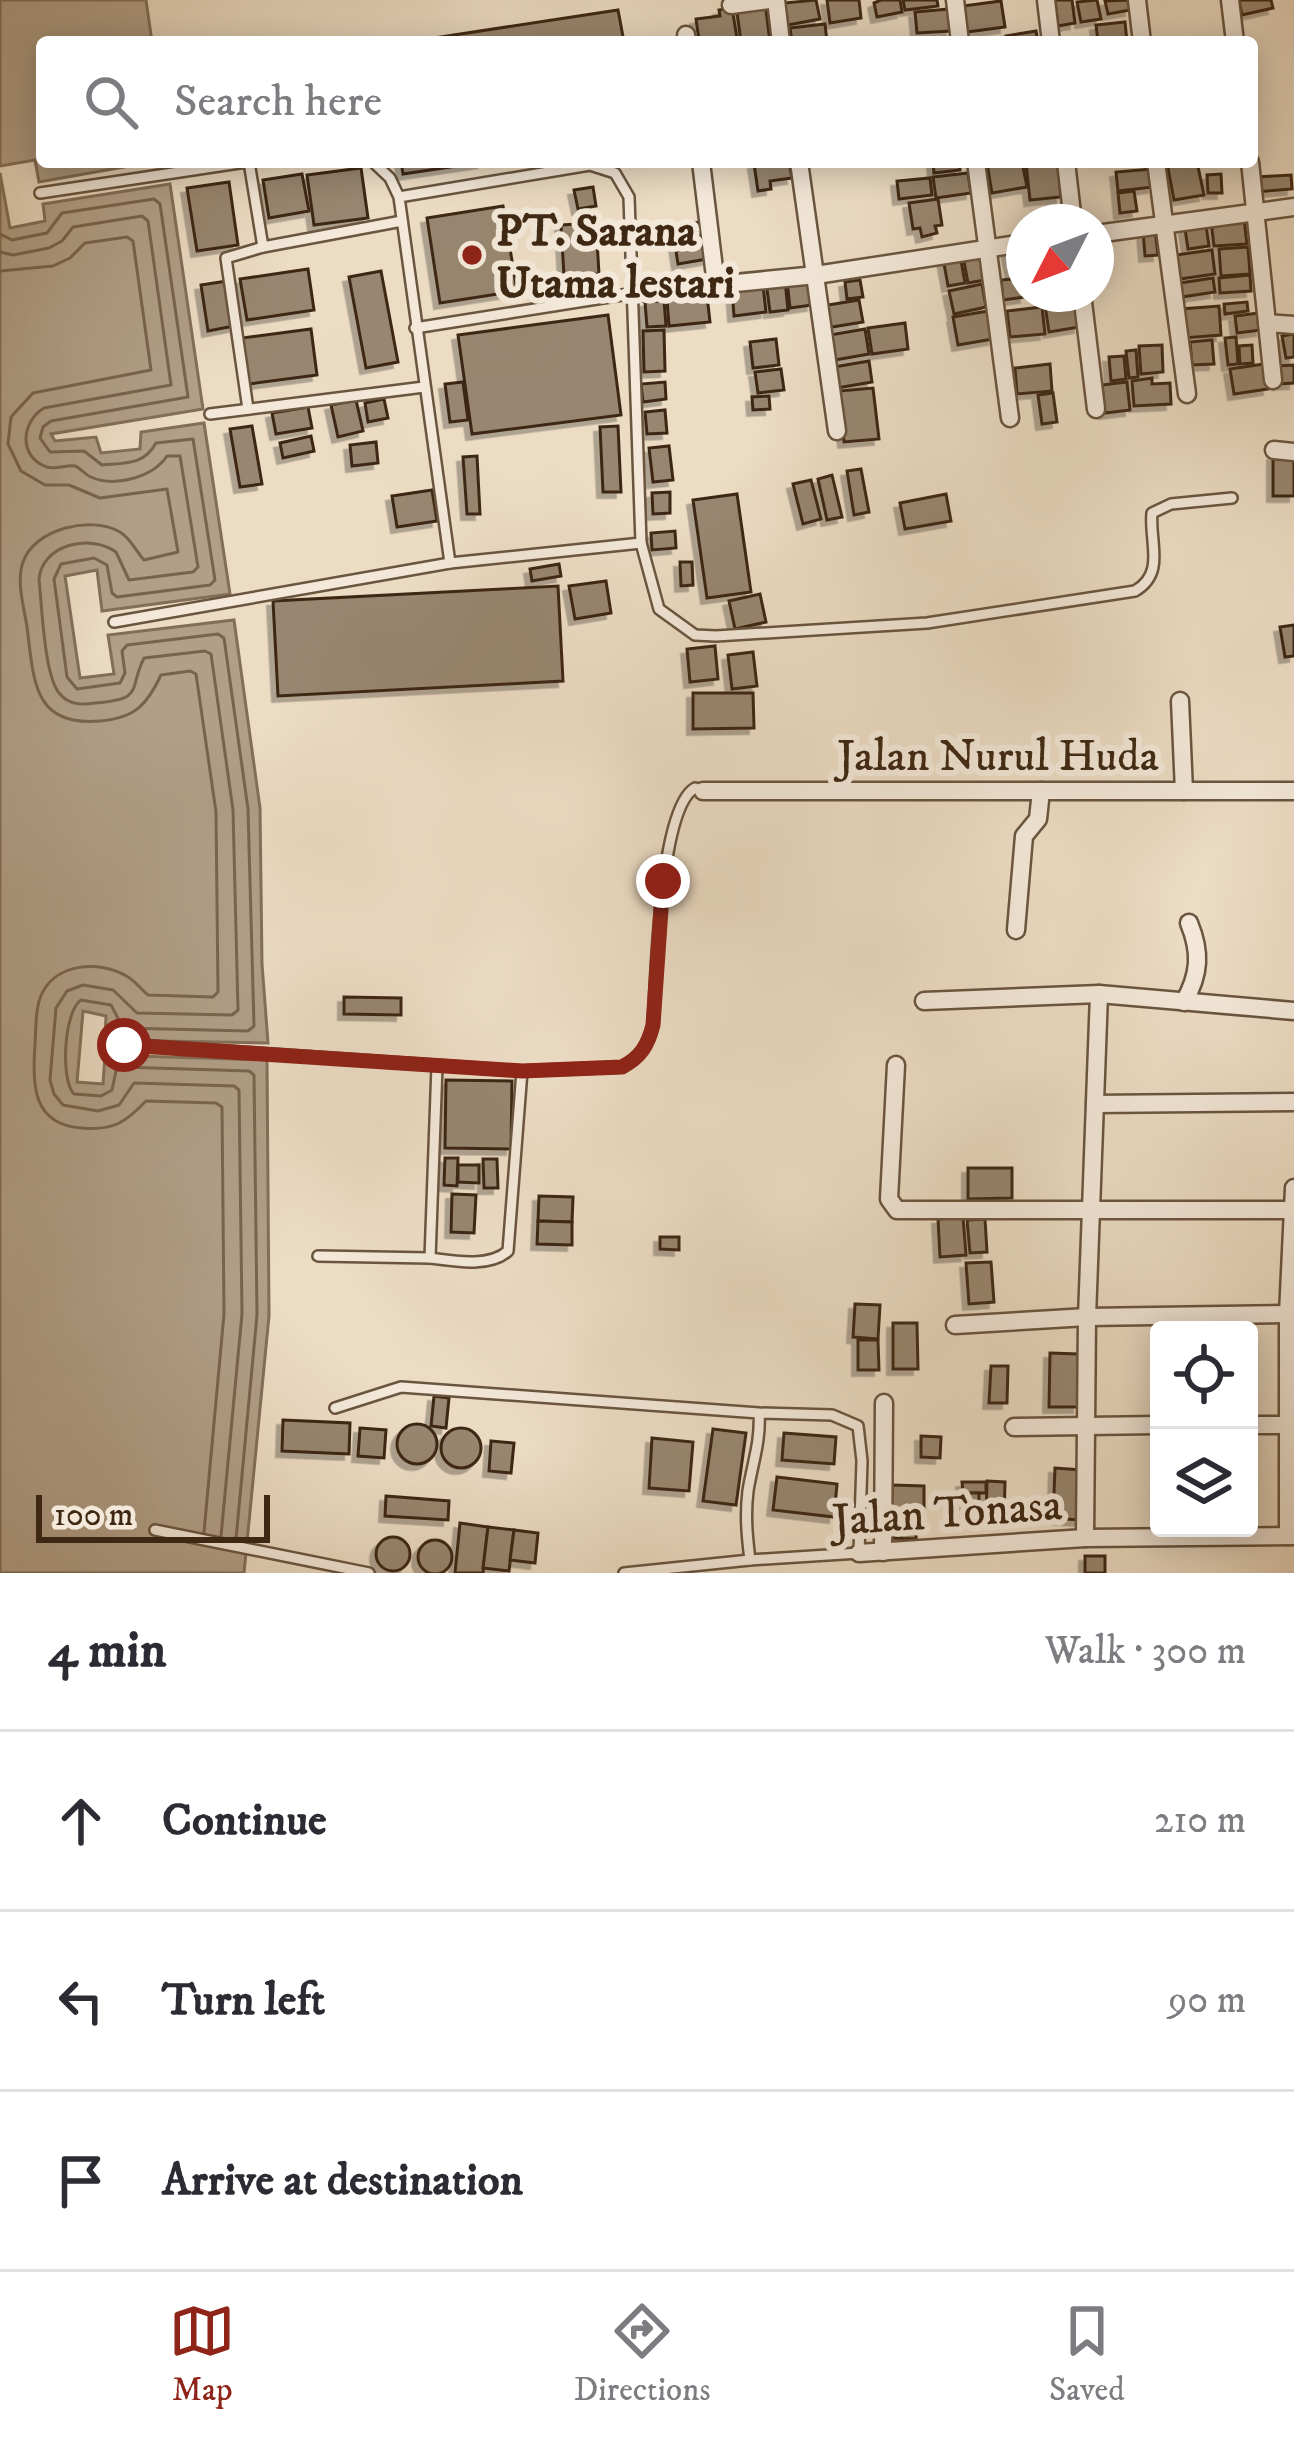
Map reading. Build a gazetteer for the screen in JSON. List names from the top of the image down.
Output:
{
  "streets": {
    "street": ["Jalan Nurul Huda", "Jalan Tonasa"]
  },
  "places": ["PT. Sarana Utama lestari"],
  "scale_bar": "100 m",
  "north": "bottom left",
  "page": {
    "search": "Search here",
    "scale": "100 m",
    "heading": ["4 min", "Walk · 300 m"],
    "list": [
      ["Continue", "210 m"],
      ["Turn left", "90 m"],
      "Arrive at destination"
    ],
    "nav": ["Map", "Directions", "Saved"]
  }
}
